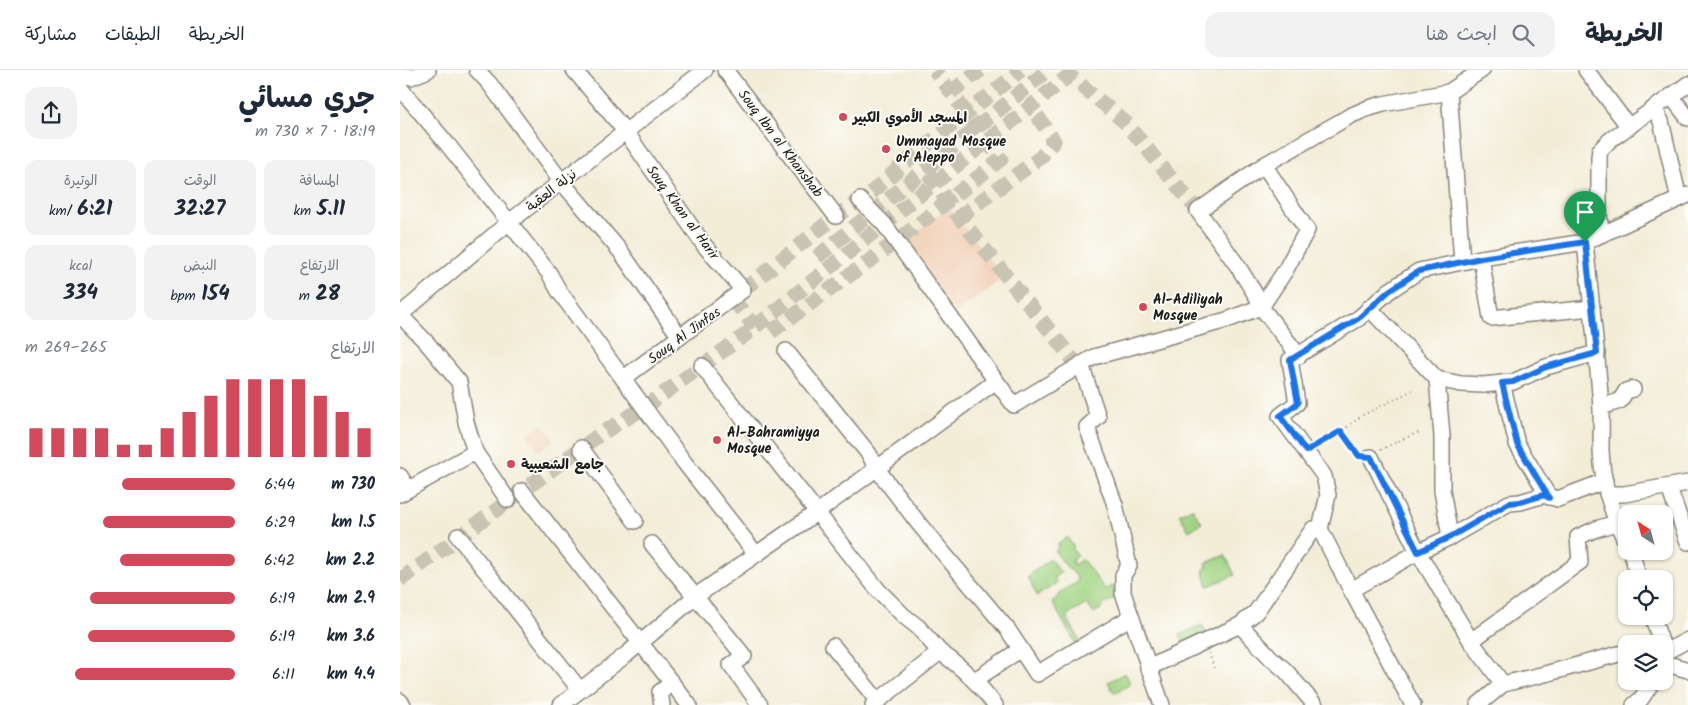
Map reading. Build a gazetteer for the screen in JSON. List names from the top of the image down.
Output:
{
  "streets": {
    "street": [
      "Souq Ibn al Khanshab",
      "نزلة العقبة",
      "Souq Khan al Harir",
      "Souq Al Jinfas"
    ]
  },
  "crossings": [
    ["نزلة العقبة", "Souq Khan al Harir"],
    ["Souq Khan al Harir", "Souq Al Jinfas"]
  ],
  "places": [
    "المسجد الأموي الكبير",
    "Ummayad Mosque of Aleppo",
    "Al-Adiliyah Mosque",
    "Al-Bahramiyya Mosque",
    "جامع الشعيبية"
  ],
  "north": "top left",
  "page": {
    "header": "الخريطة",
    "search": "ابحث هنا",
    "nav": ["الخريطة", "الطبقات", "مشاركة"],
    "heading": ["جري مسائي", "18:19 · 7 × 730 m"],
    "stats": [
      ["المسافة", "5.11 km"],
      ["الوقت", "32:27"],
      ["الوتيرة", "6:21 /km"],
      ["الارتفاع", "28 m"],
      ["النبض", "154 bpm"],
      ["kcal", "334"]
    ],
    "chart": ["الارتفاع", "265–269 m"],
    "list": [
      {
        "name": "730 m",
        "note": "6:44"
      },
      {
        "name": "1.5 km",
        "note": "6:29"
      },
      {
        "name": "2.2 km",
        "note": "6:42"
      },
      {
        "name": "2.9 km",
        "note": "6:19"
      },
      {
        "name": "3.6 km",
        "note": "6:19"
      },
      {
        "name": "4.4 km",
        "note": "6:11"
      }
    ]
  }
}
